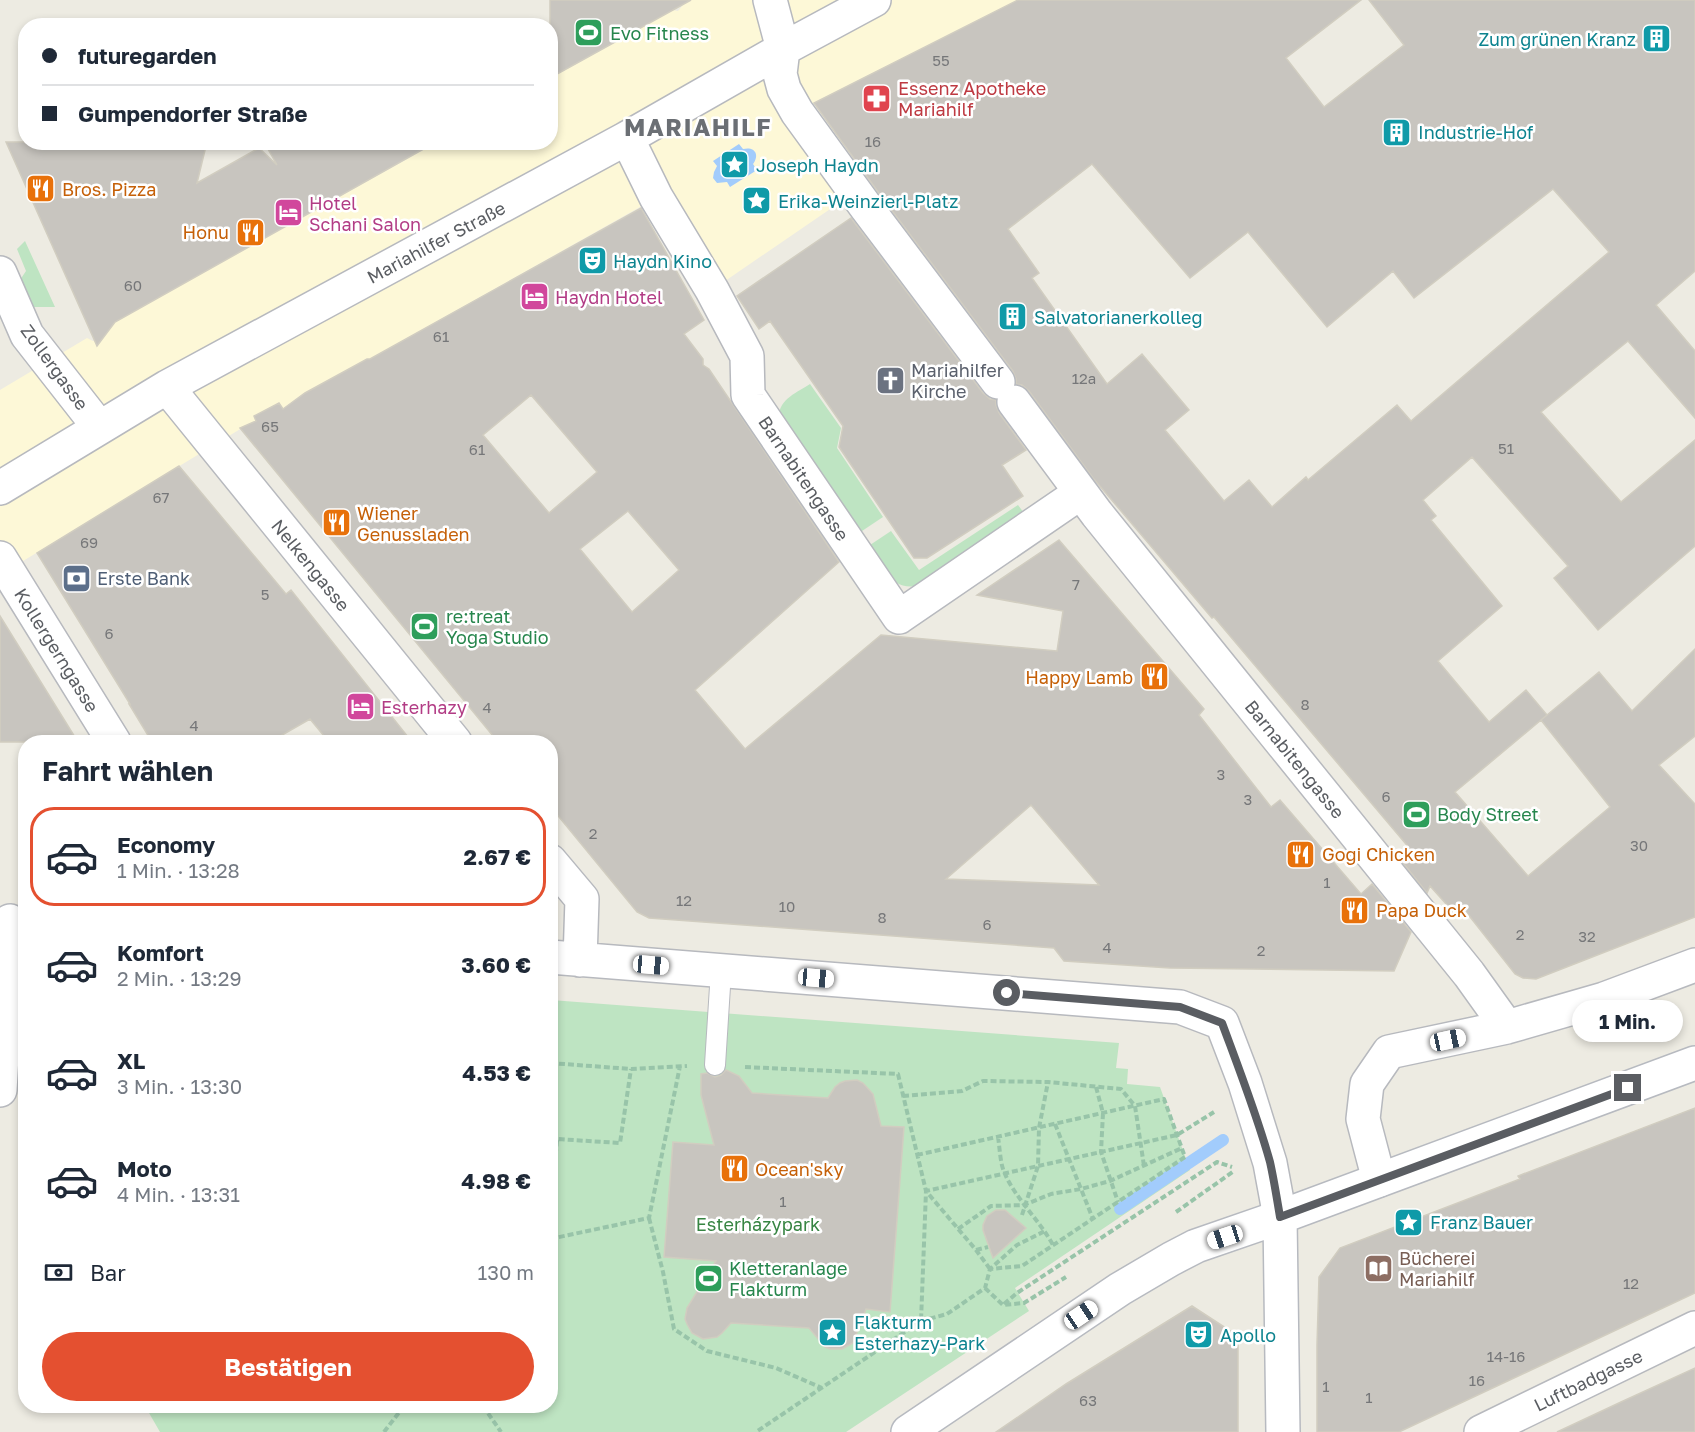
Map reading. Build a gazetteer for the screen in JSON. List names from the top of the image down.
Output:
{
  "streets": {
    "street": [
      "Mariahilfer Straße",
      "Zollergasse",
      "Barnabitengasse",
      "Nelkengasse",
      "Kollergerngasse",
      "Luftbadgasse"
    ]
  },
  "crossings": [
    ["Mariahilfer Straße", "Zollergasse"],
    ["Mariahilfer Straße", "Barnabitengasse"],
    ["Mariahilfer Straße", "Nelkengasse"]
  ],
  "districts": ["MARIAHILF"],
  "parks": ["Esterházypark"],
  "places": {
    "sports": [
      "Evo Fitness",
      "re:treat Yoga Studio",
      "Body Street",
      "Kletteranlage Flakturm"
    ],
    "building": ["Zum grünen Kranz", "Industrie-Hof", "Salvatorianerkolleg"],
    "pharmacy": ["Essenz Apotheke Mariahilf"],
    "place": [
      "Joseph Haydn",
      "Erika-Weinzierl-Platz",
      "Franz Bauer",
      "Flakturm Esterhazy-Park"
    ],
    "restaurant": [
      "Bros. Pizza",
      "Honu",
      "Wiener Genussladen",
      "Happy Lamb",
      "Gogi Chicken",
      "Papa Duck",
      "Ocean'sky"
    ],
    "hotel": ["Hotel Schani Salon", "Haydn Hotel", "Esterhazy"],
    "theatre": ["Haydn Kino", "Apollo"],
    "church": ["Mariahilfer Kirche"],
    "bank": ["Erste Bank"],
    "library": ["Bücherei Mariahilf"]
  },
  "house_numbers": [
    "55",
    "16",
    "60",
    "61",
    "12a",
    "65",
    "51",
    "61",
    "67",
    "69",
    "7",
    "5",
    "6",
    "8",
    "4",
    "4",
    "3",
    "6",
    "3",
    "2",
    "30",
    "1",
    "12",
    "10",
    "8",
    "6",
    "2",
    "32",
    "4",
    "2",
    "1",
    "12",
    "14-16",
    "16",
    "1",
    "1",
    "63"
  ],
  "page": {
    "banner": ["futuregarden", "Gumpendorfer Straße"],
    "heading": "Fahrt wählen",
    "list": [
      {
        "name": "Economy",
        "note": "1 Min. · 13:28",
        "value": "2.67 €"
      },
      {
        "name": "Komfort",
        "note": "2 Min. · 13:29",
        "value": "3.60 €"
      },
      {
        "name": "XL",
        "note": "3 Min. · 13:30",
        "value": "4.53 €"
      },
      {
        "name": "Moto",
        "note": "4 Min. · 13:31",
        "value": "4.98 €"
      }
    ],
    "bubble": "1 Min.",
    "pay": ["Bar", "130 m"],
    "buttons": "Bestätigen"
  }
}
